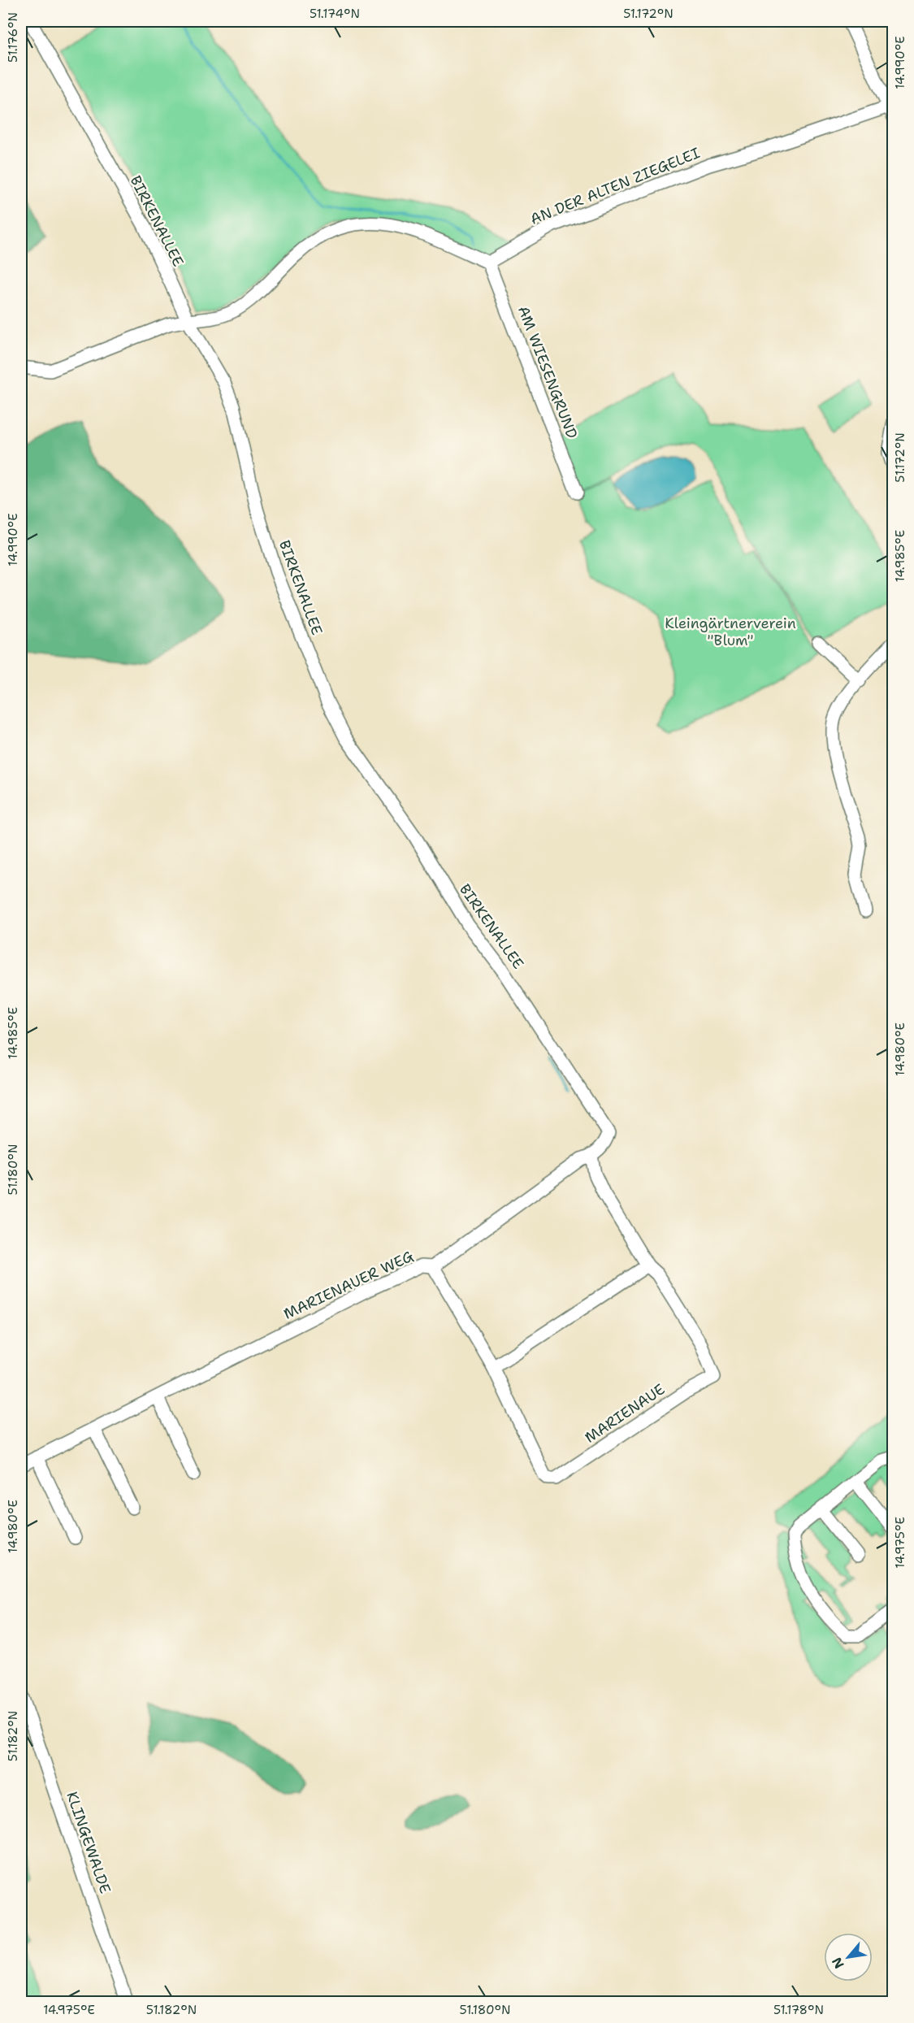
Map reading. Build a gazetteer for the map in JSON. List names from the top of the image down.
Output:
{
  "streets": {
    "street": [
      "AN DER ALTEN ZIEGELEI",
      "BIRKENALLEE",
      "AM WIESENGRUND",
      "MARIENAUER WEG",
      "MARIENAUE",
      "KLINGEWALDE"
    ]
  },
  "crossings": [
    ["AN DER ALTEN ZIEGELEI", "AM WIESENGRUND"],
    ["BIRKENALLEE", "MARIENAUER WEG"],
    ["MARIENAUER WEG", "MARIENAUE"]
  ],
  "parks": ["Kleingärtnerverein \"Blum\""],
  "north": "bottom left",
  "coordinates": [
    "51.174°N",
    "51.172°N",
    "51.176°N",
    "14.990°E",
    "14.985°E",
    "14.980°E",
    "51.180°N",
    "14.975°E",
    "51.182°N",
    "51.178°N"
  ]
}
